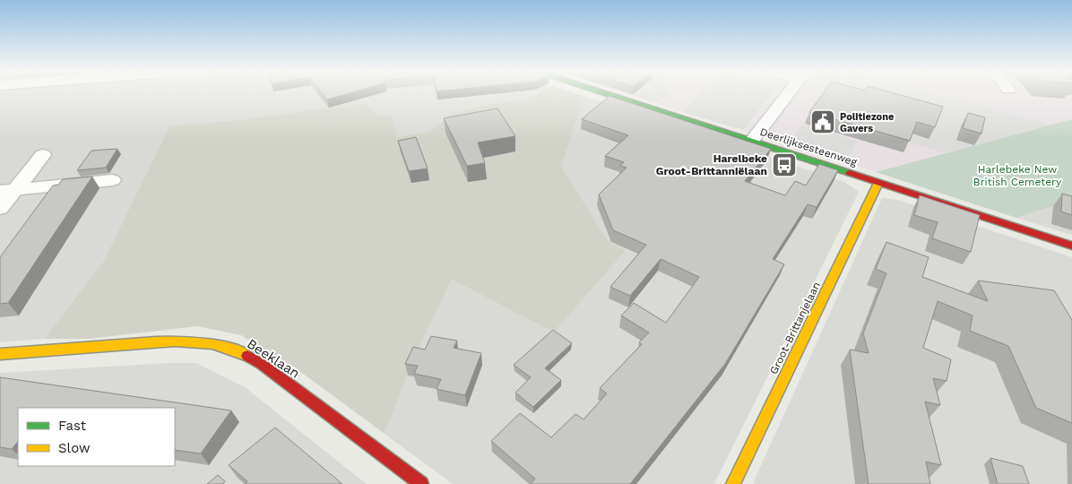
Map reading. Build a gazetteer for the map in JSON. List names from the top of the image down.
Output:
{
  "streets": {
    "street": ["Deerlijksesteenweg", "Groot-Brittanjelaan", "Beeklaan"]
  },
  "crossings": [
    ["Deerlijksesteenweg", "Groot-Brittanjelaan"]
  ],
  "parks": ["Harlebeke New British Cemetery"],
  "places": {
    "public building": ["Politiezone Gavers"],
    "bus stop": ["Harelbeke Groot-Brittanniëlaan"]
  },
  "legend": ["Fast", "Slow"]
}
